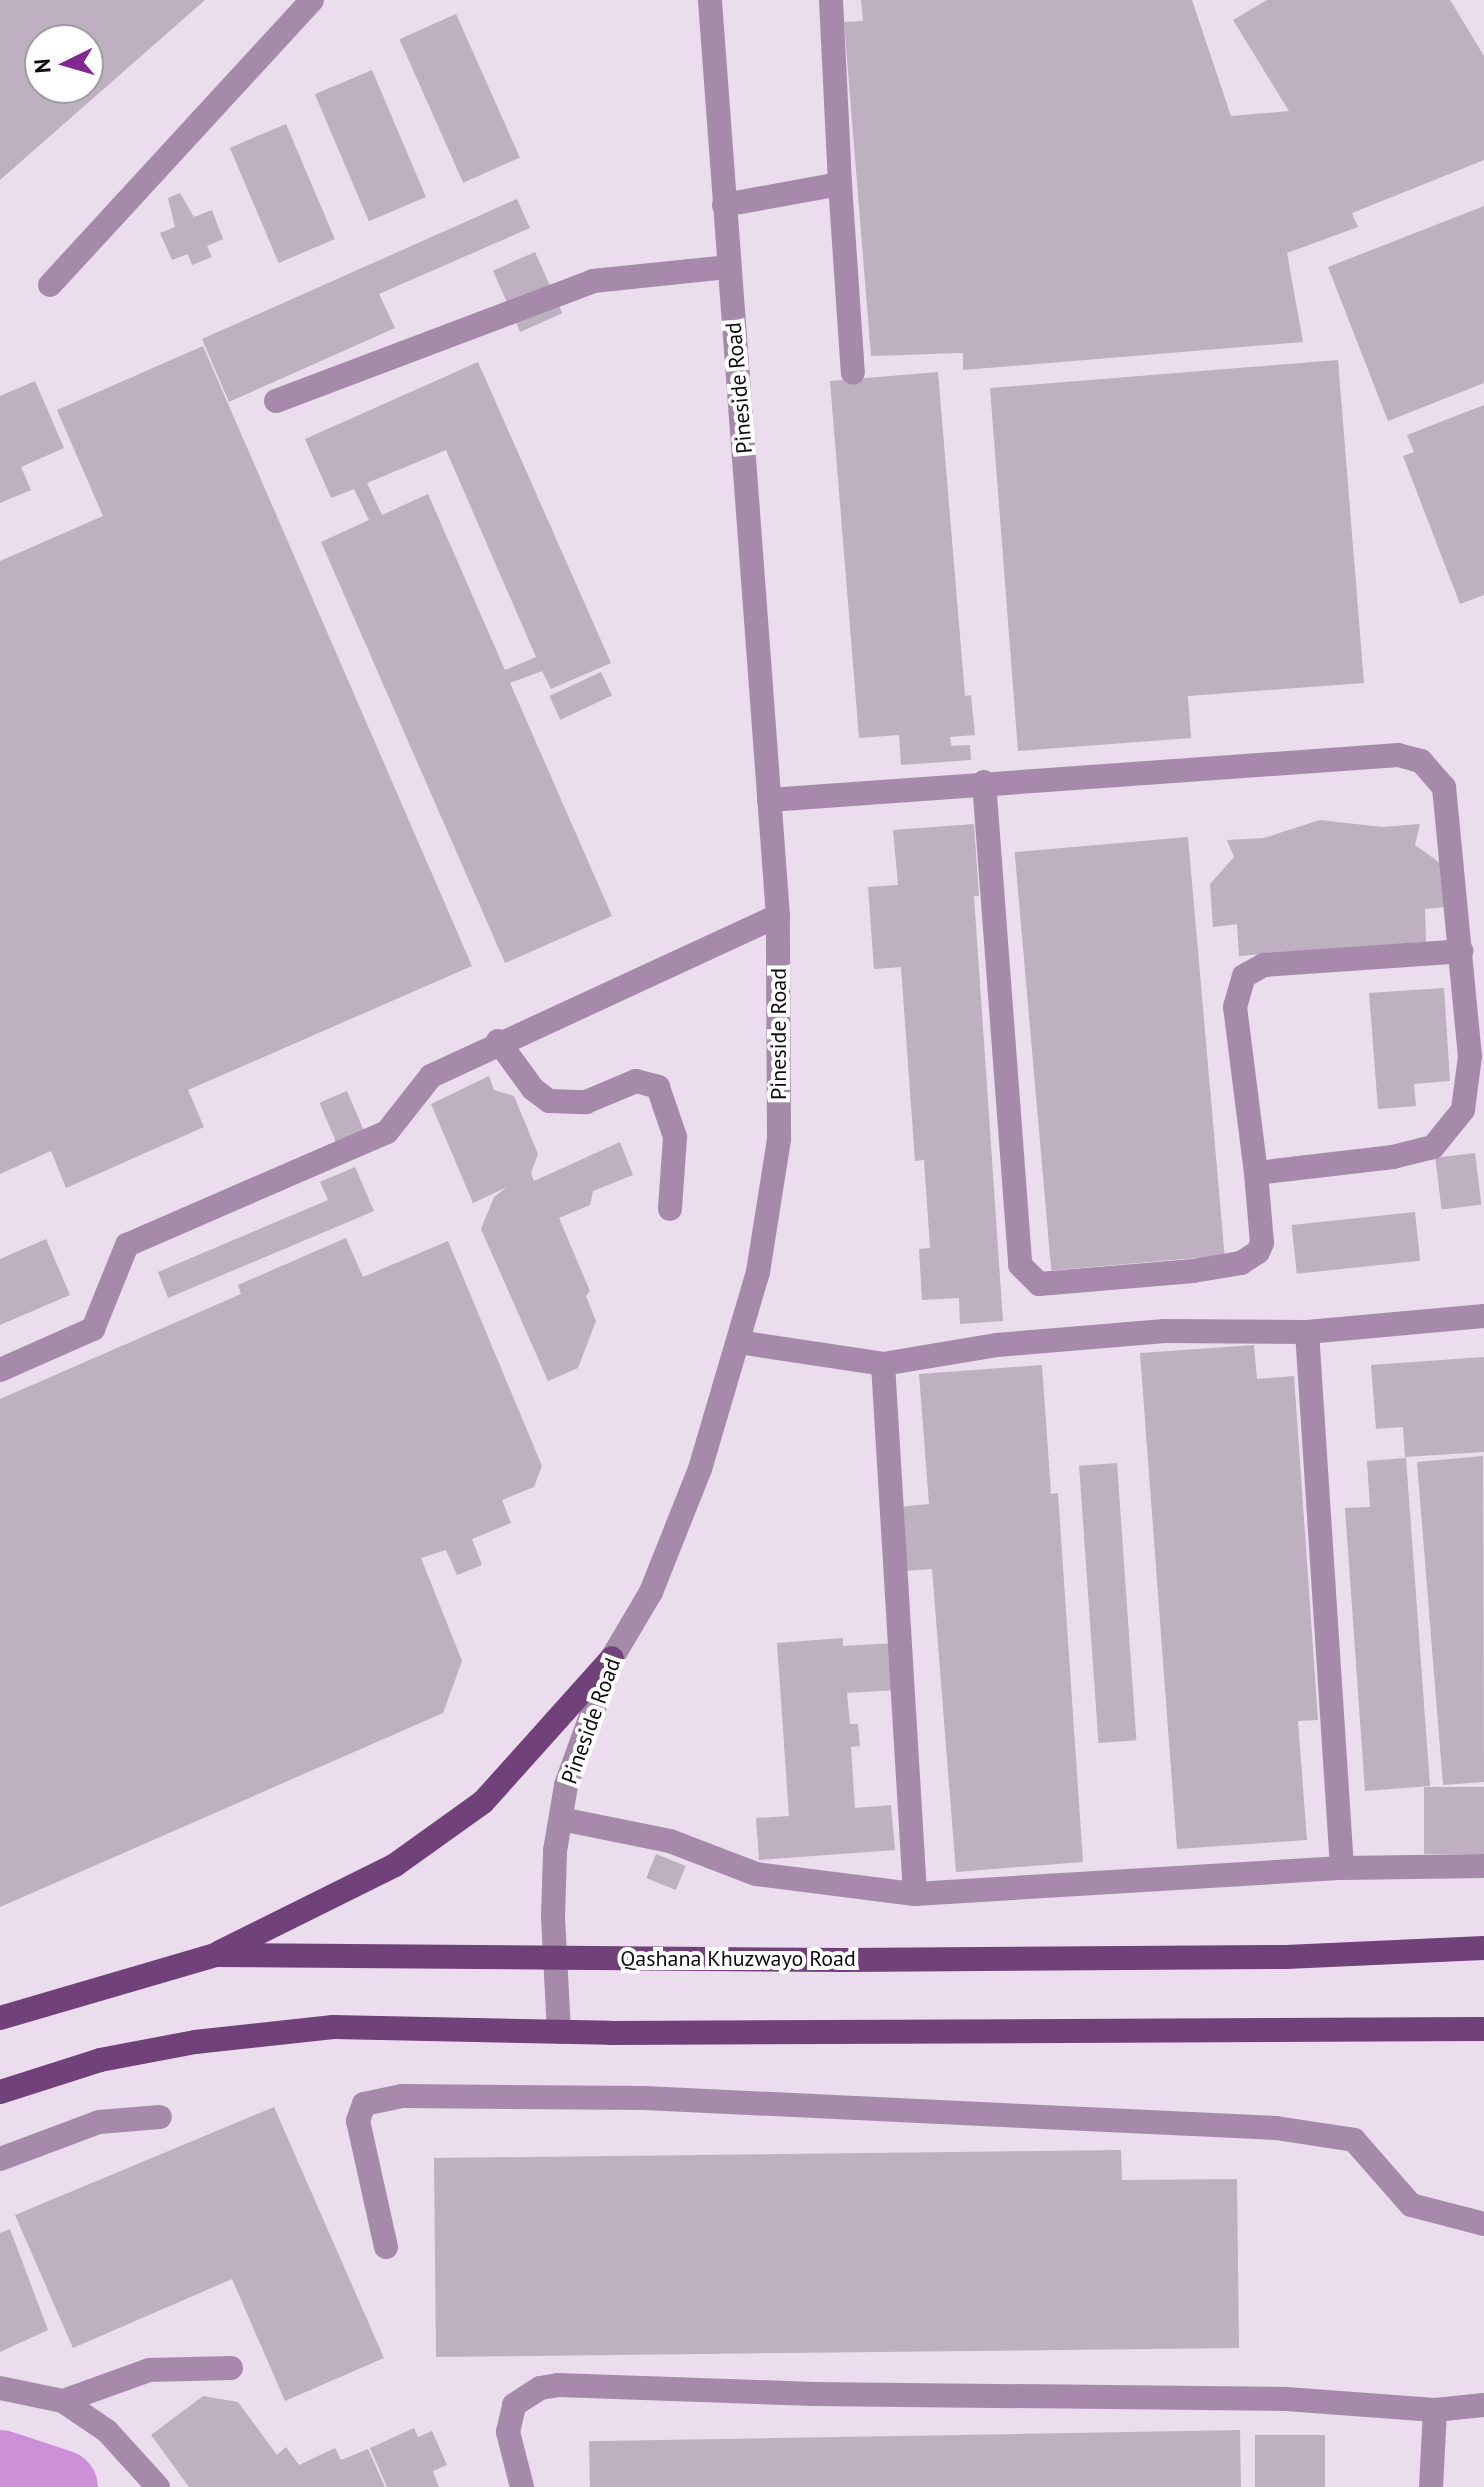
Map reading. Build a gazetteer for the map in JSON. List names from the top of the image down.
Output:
{
  "streets": {
    "main road": ["Qashana Khuzwayo Road"],
    "street": ["Pineside Road"]
  },
  "crossings": [
    ["Pineside Road", "Qashana Khuzwayo Road"]
  ],
  "north": "left"
}
